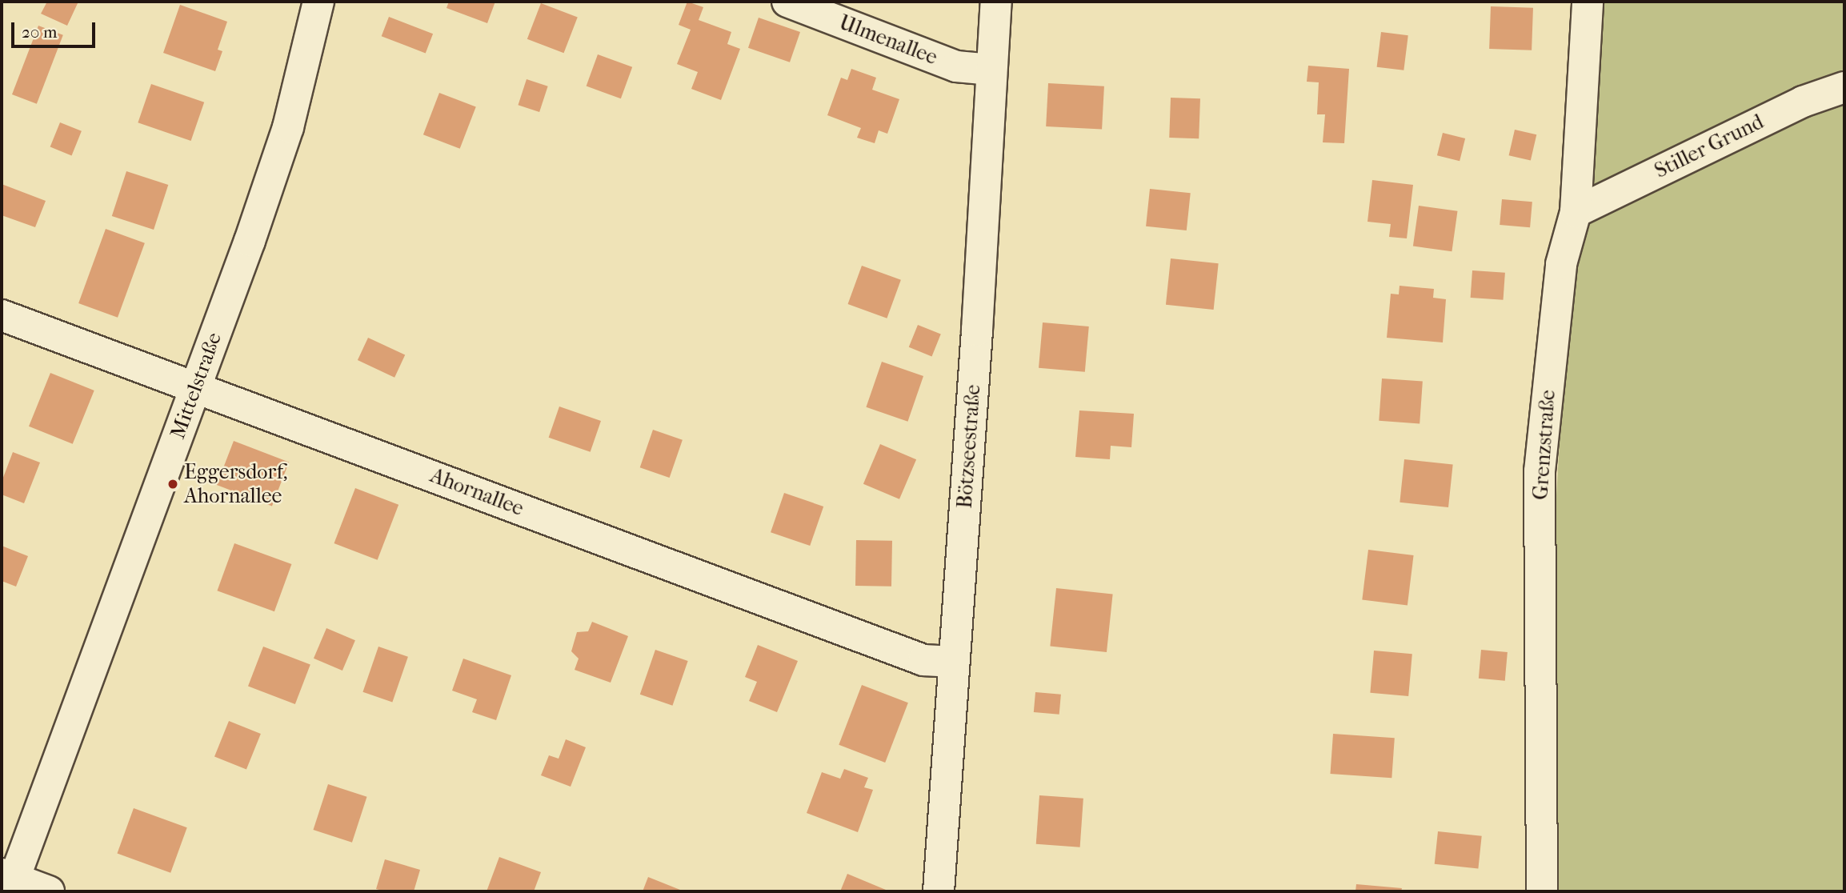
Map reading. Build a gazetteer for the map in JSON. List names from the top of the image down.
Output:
{
  "streets": {
    "street": [
      "Ulmenallee",
      "Stiller Grund",
      "Mittelstraße",
      "Grenzstraße",
      "Bötzseestraße",
      "Ahornallee"
    ]
  },
  "crossings": [
    ["Ulmenallee", "Bötzseestraße"],
    ["Stiller Grund", "Grenzstraße"],
    ["Mittelstraße", "Ahornallee"],
    ["Bötzseestraße", "Ahornallee"]
  ],
  "places": ["Eggersdorf, Ahornallee"],
  "scale_bar": "20 m"
}
